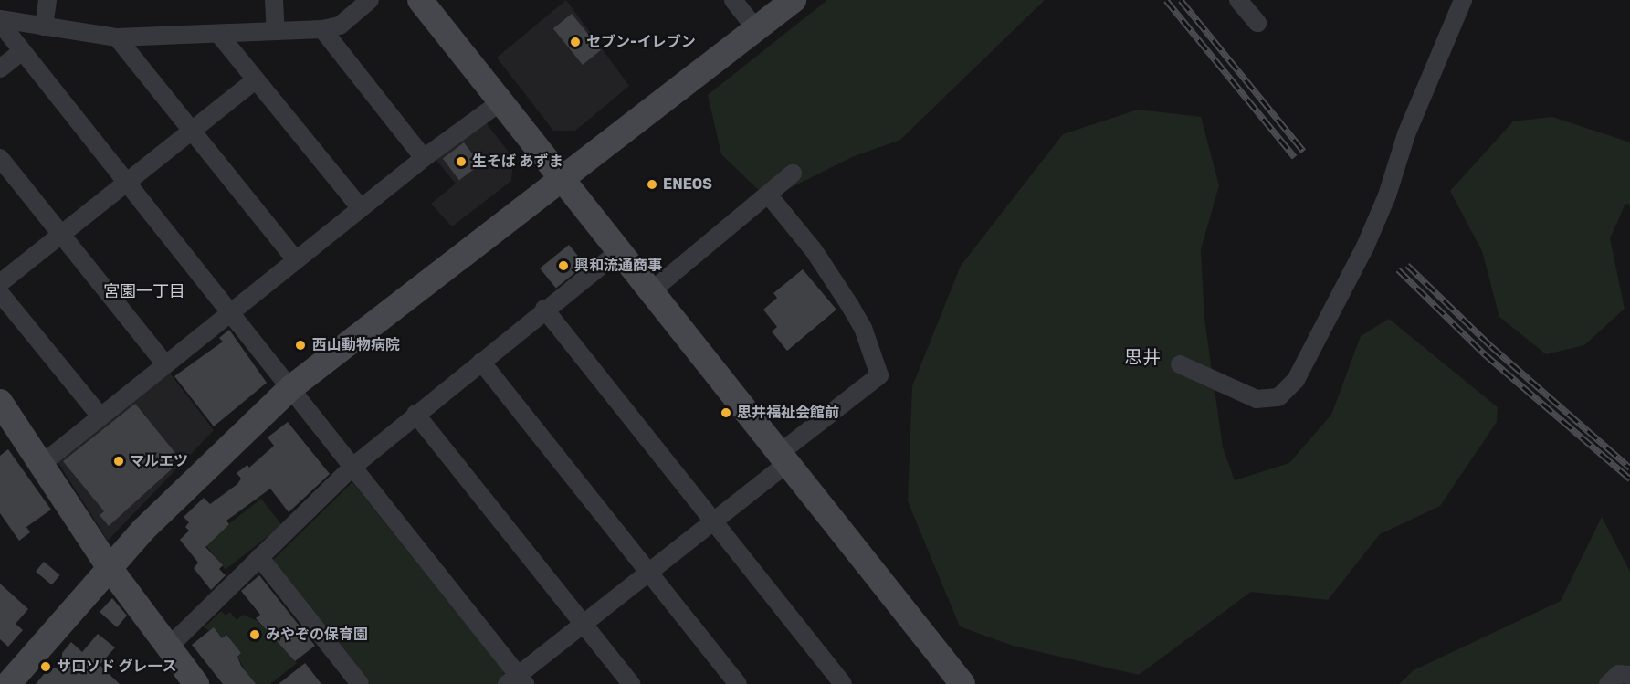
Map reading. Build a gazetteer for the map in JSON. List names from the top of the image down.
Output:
{
  "districts": ["宮園一丁目", "思井"],
  "places": [
    "セブン-イレブン",
    "生そば あずま",
    "ENEOS",
    "興和流通商事",
    "西山動物病院",
    "思井福祉会館前",
    "マルエツ",
    "みやぞの保育園",
    "サ口ソド グレ一ス"
  ]
}
